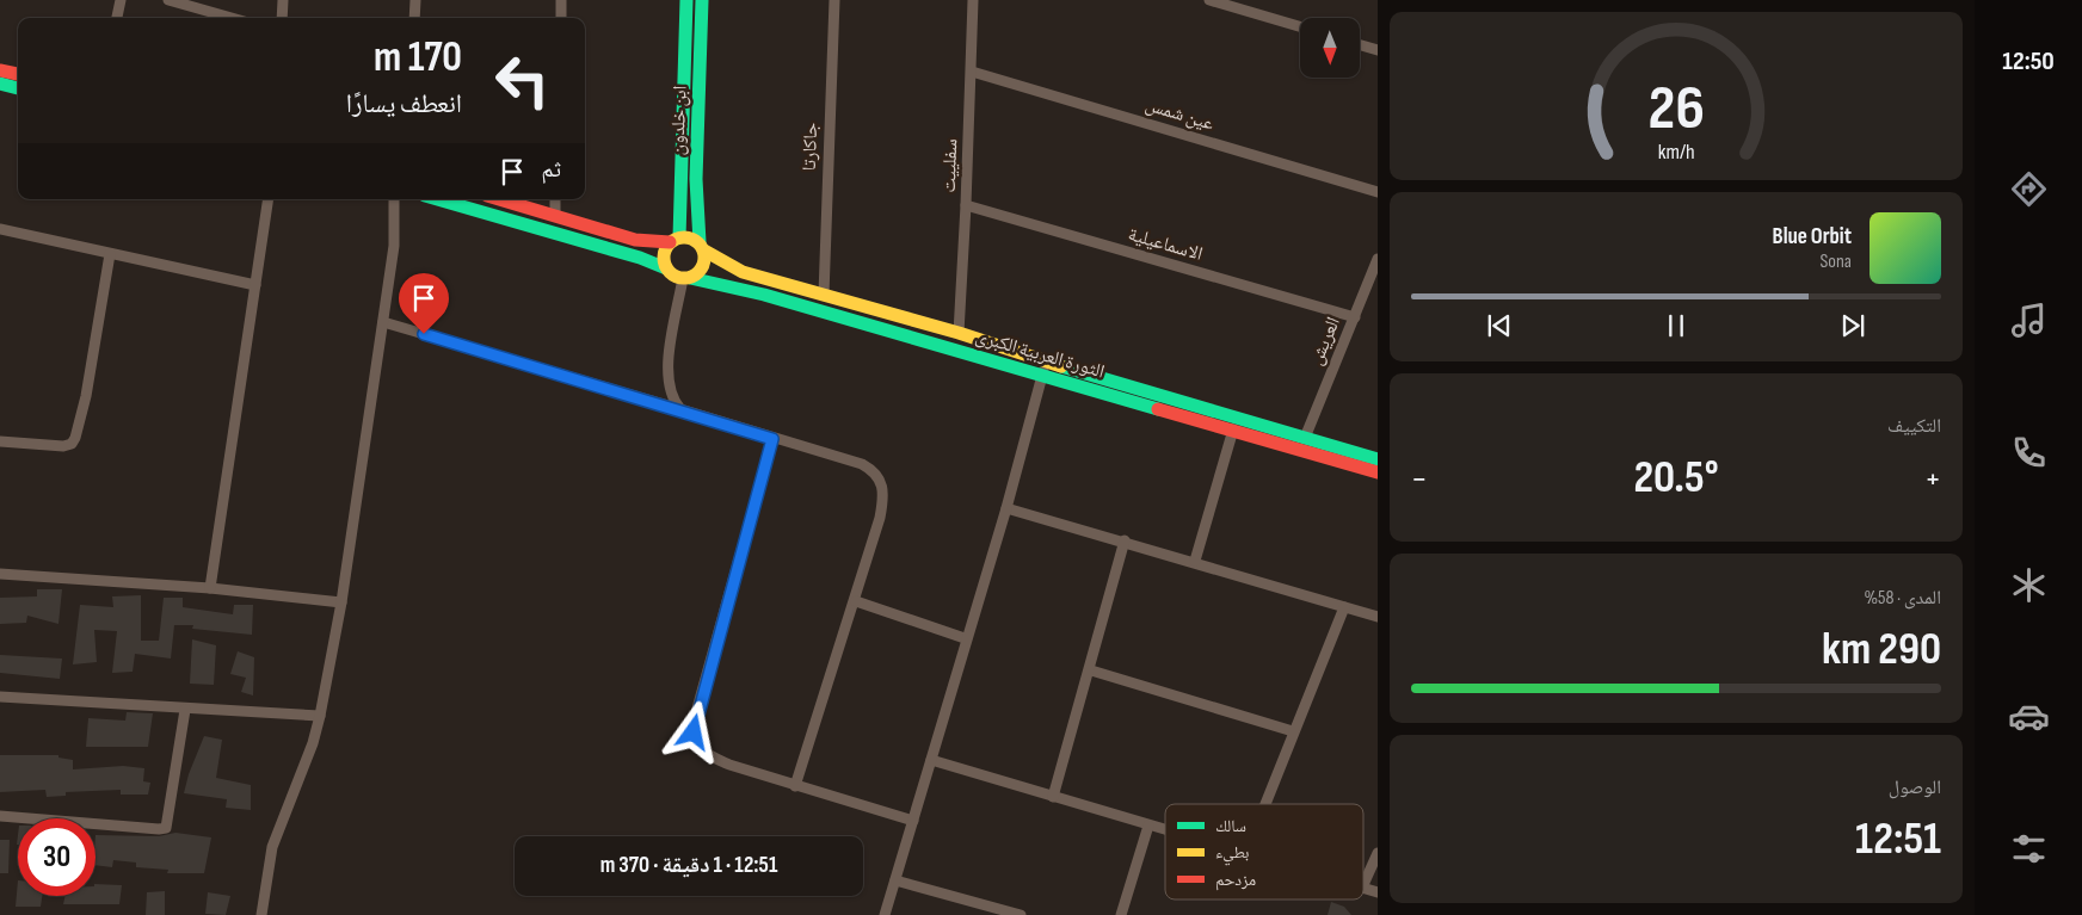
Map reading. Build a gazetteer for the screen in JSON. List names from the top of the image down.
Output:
{
  "streets": {
    "street": [
      "عين شمس",
      "ابن خلدون",
      "جاكارتا",
      "سفلييت",
      "الاسماعيلية",
      "العريش",
      "الثورة العربية الكبرى"
    ]
  },
  "crossings": [
    ["عين شمس", "سفلييت"],
    ["ابن خلدون", "الثورة العربية الكبرى"],
    ["جاكارتا", "الثورة العربية الكبرى"],
    ["سفلييت", "الاسماعيلية"],
    ["سفلييت", "الثورة العربية الكبرى"],
    ["الاسماعيلية", "العريش"],
    ["العريش", "الثورة العربية الكبرى"]
  ],
  "legend": ["سالك", "بطيء", "مزدحم"],
  "north": "bottom",
  "page": {
    "tabs": "12:50",
    "turn": ["170 m", "انعطف يسارًا"],
    "then": "ثم",
    "song": ["Blue Orbit", "Sona"],
    "tile": [
      "التكييف",
      ["المدى · 58%", "290 km"],
      ["الوصول", "12:51"]
    ],
    "heat": ["−", "20.5°", "+"],
    "limit": "30",
    "trip": "12:51 · 1 دقيقة · 370 m",
    "gauge": ["26", "km/h"]
  }
}
